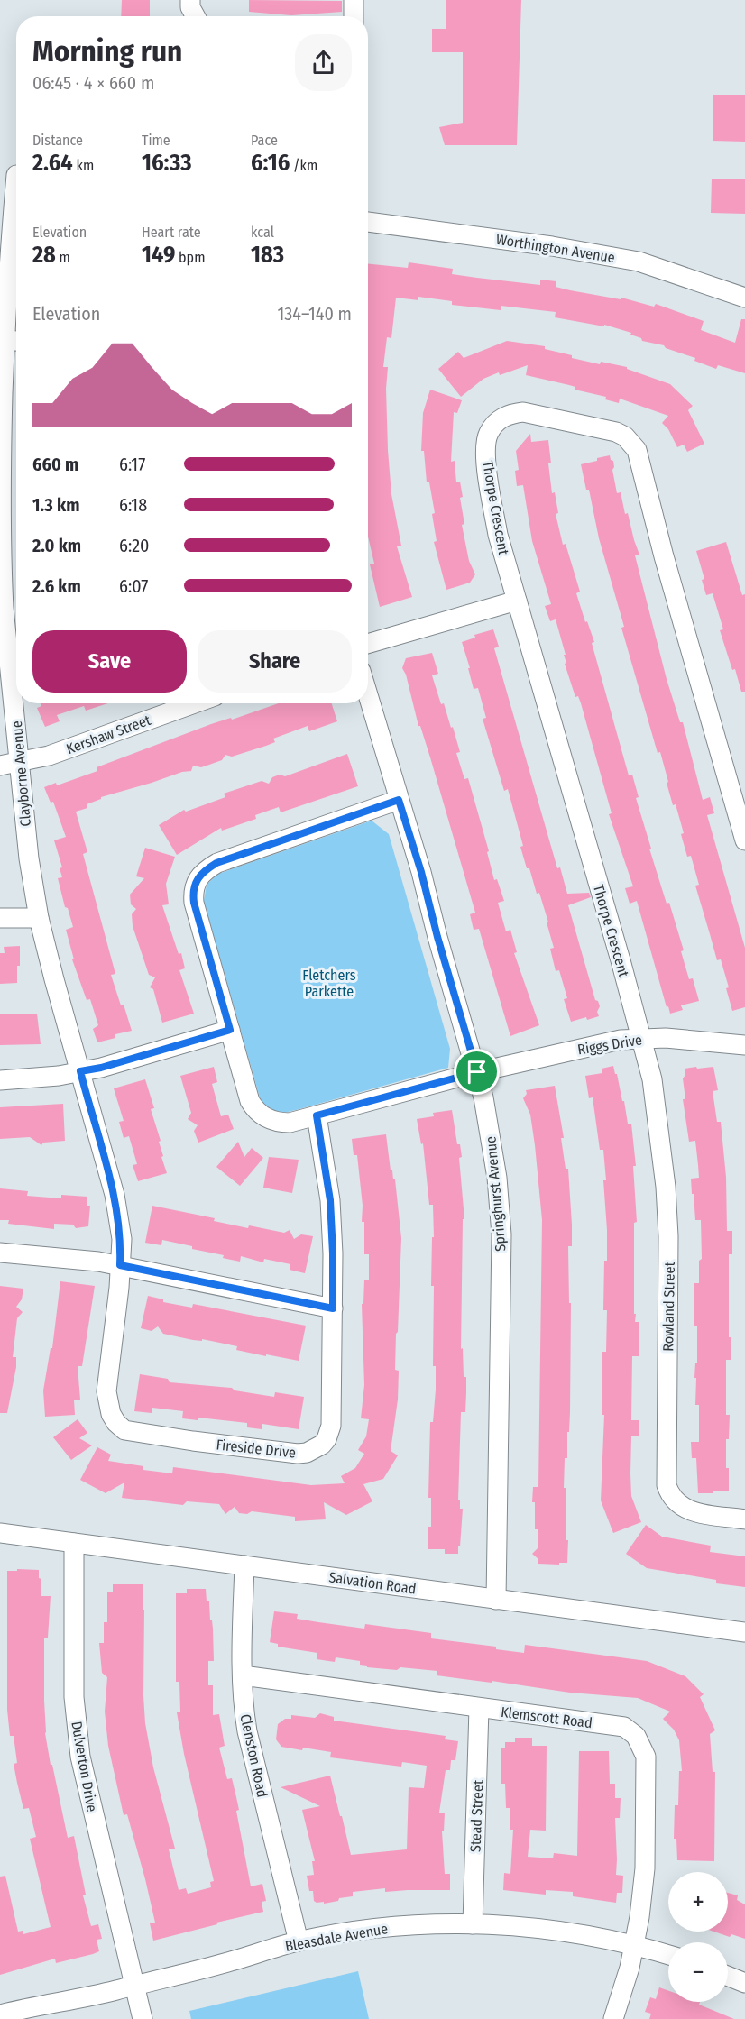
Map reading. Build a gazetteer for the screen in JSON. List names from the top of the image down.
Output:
{
  "streets": {
    "street": [
      "Worthington Avenue",
      "Thorpe Crescent",
      "Kershaw Street",
      "Clayborne Avenue",
      "Riggs Drive",
      "Springhurst Avenue",
      "Rowland Street",
      "Fireside Drive",
      "Salvation Road",
      "Klemscott Road",
      "Clenston Road",
      "Dulverton Drive",
      "Stead Street",
      "Bleasdale Avenue"
    ]
  },
  "crossings": [
    ["Thorpe Crescent", "Riggs Drive"],
    ["Thorpe Crescent", "Rowland Street"],
    ["Kershaw Street", "Clayborne Avenue"],
    ["Clayborne Avenue", "Fireside Drive"],
    ["Riggs Drive", "Springhurst Avenue"],
    ["Riggs Drive", "Rowland Street"],
    ["Riggs Drive", "Fireside Drive"],
    ["Springhurst Avenue", "Salvation Road"],
    ["Salvation Road", "Clenston Road"],
    ["Salvation Road", "Dulverton Drive"],
    ["Klemscott Road", "Clenston Road"],
    ["Klemscott Road", "Stead Street"],
    ["Klemscott Road", "Bleasdale Avenue"],
    ["Clenston Road", "Bleasdale Avenue"],
    ["Dulverton Drive", "Bleasdale Avenue"],
    ["Stead Street", "Bleasdale Avenue"]
  ],
  "parks": ["Fletchers Parkette"],
  "page": {
    "heading": ["Morning run", "06:45 · 4 × 660 m"],
    "stats": [
      ["Distance", "2.64 km"],
      ["Time", "16:33"],
      ["Pace", "6:16 /km"],
      ["Elevation", "28 m"],
      ["Heart rate", "149 bpm"],
      ["kcal", "183"]
    ],
    "chart": ["Elevation", "134–140 m"],
    "list": [
      {
        "name": "660 m",
        "note": "6:17"
      },
      {
        "name": "1.3 km",
        "note": "6:18"
      },
      {
        "name": "2.0 km",
        "note": "6:20"
      },
      {
        "name": "2.6 km",
        "note": "6:07"
      }
    ],
    "buttons": ["Save", "Share"],
    "map_buttons": ["+", "−"]
  }
}
